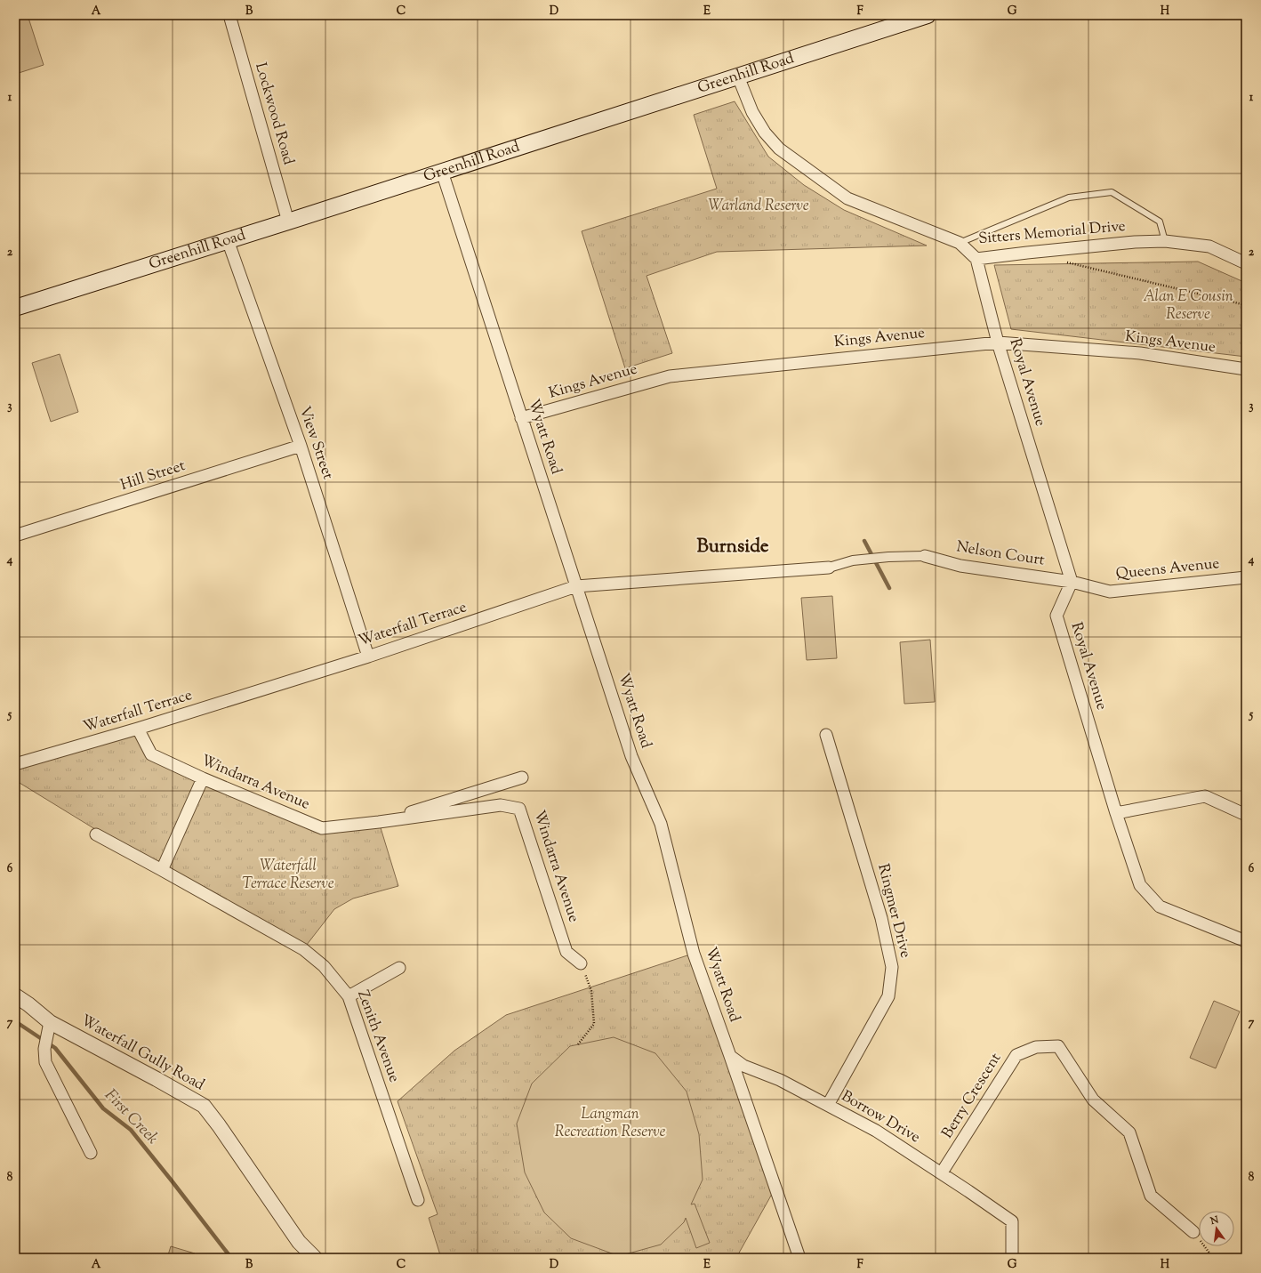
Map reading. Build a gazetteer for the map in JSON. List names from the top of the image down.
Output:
{
  "streets": {
    "main road": ["Greenhill Road"],
    "street": [
      "Lockwood Road",
      "Sitters Memorial Drive",
      "Kings Avenue",
      "Royal Avenue",
      "Wyatt Road",
      "View Street",
      "Hill Street",
      "Nelson Court",
      "Queens Avenue",
      "Waterfall Terrace",
      "Windarra Avenue",
      "Ringmer Drive",
      "Zenith Avenue",
      "Waterfall Gully Road",
      "Berry Crescent",
      "Borrow Drive"
    ]
  },
  "crossings": [
    ["Greenhill Road", "Lockwood Road"],
    ["Greenhill Road", "Sitters Memorial Drive"],
    ["Greenhill Road", "Wyatt Road"],
    ["Greenhill Road", "View Street"],
    ["Sitters Memorial Drive", "Royal Avenue"],
    ["Kings Avenue", "Royal Avenue"],
    ["Kings Avenue", "Wyatt Road"],
    ["Royal Avenue", "Nelson Court"],
    ["Royal Avenue", "Queens Avenue"],
    ["Wyatt Road", "Waterfall Terrace"],
    ["Wyatt Road", "Borrow Drive"],
    ["View Street", "Hill Street"],
    ["View Street", "Waterfall Terrace"],
    ["Nelson Court", "Queens Avenue"],
    ["Waterfall Terrace", "Windarra Avenue"],
    ["Ringmer Drive", "Borrow Drive"],
    ["Berry Crescent", "Borrow Drive"]
  ],
  "districts": ["Burnside"],
  "water": ["First Creek"],
  "parks": [
    "Warland Reserve",
    "Alan E Cousin Reserve",
    "Waterfall Terrace Reserve",
    "Langman Recreation Reserve"
  ],
  "north": "top",
  "grid": {
    "columns": [
      "A",
      "B",
      "C",
      "D",
      "E",
      "F",
      "G",
      "H"
    ],
    "rows": [
      "1",
      "2",
      "3",
      "4",
      "5",
      "6",
      "7",
      "8"
    ]
  }
}
